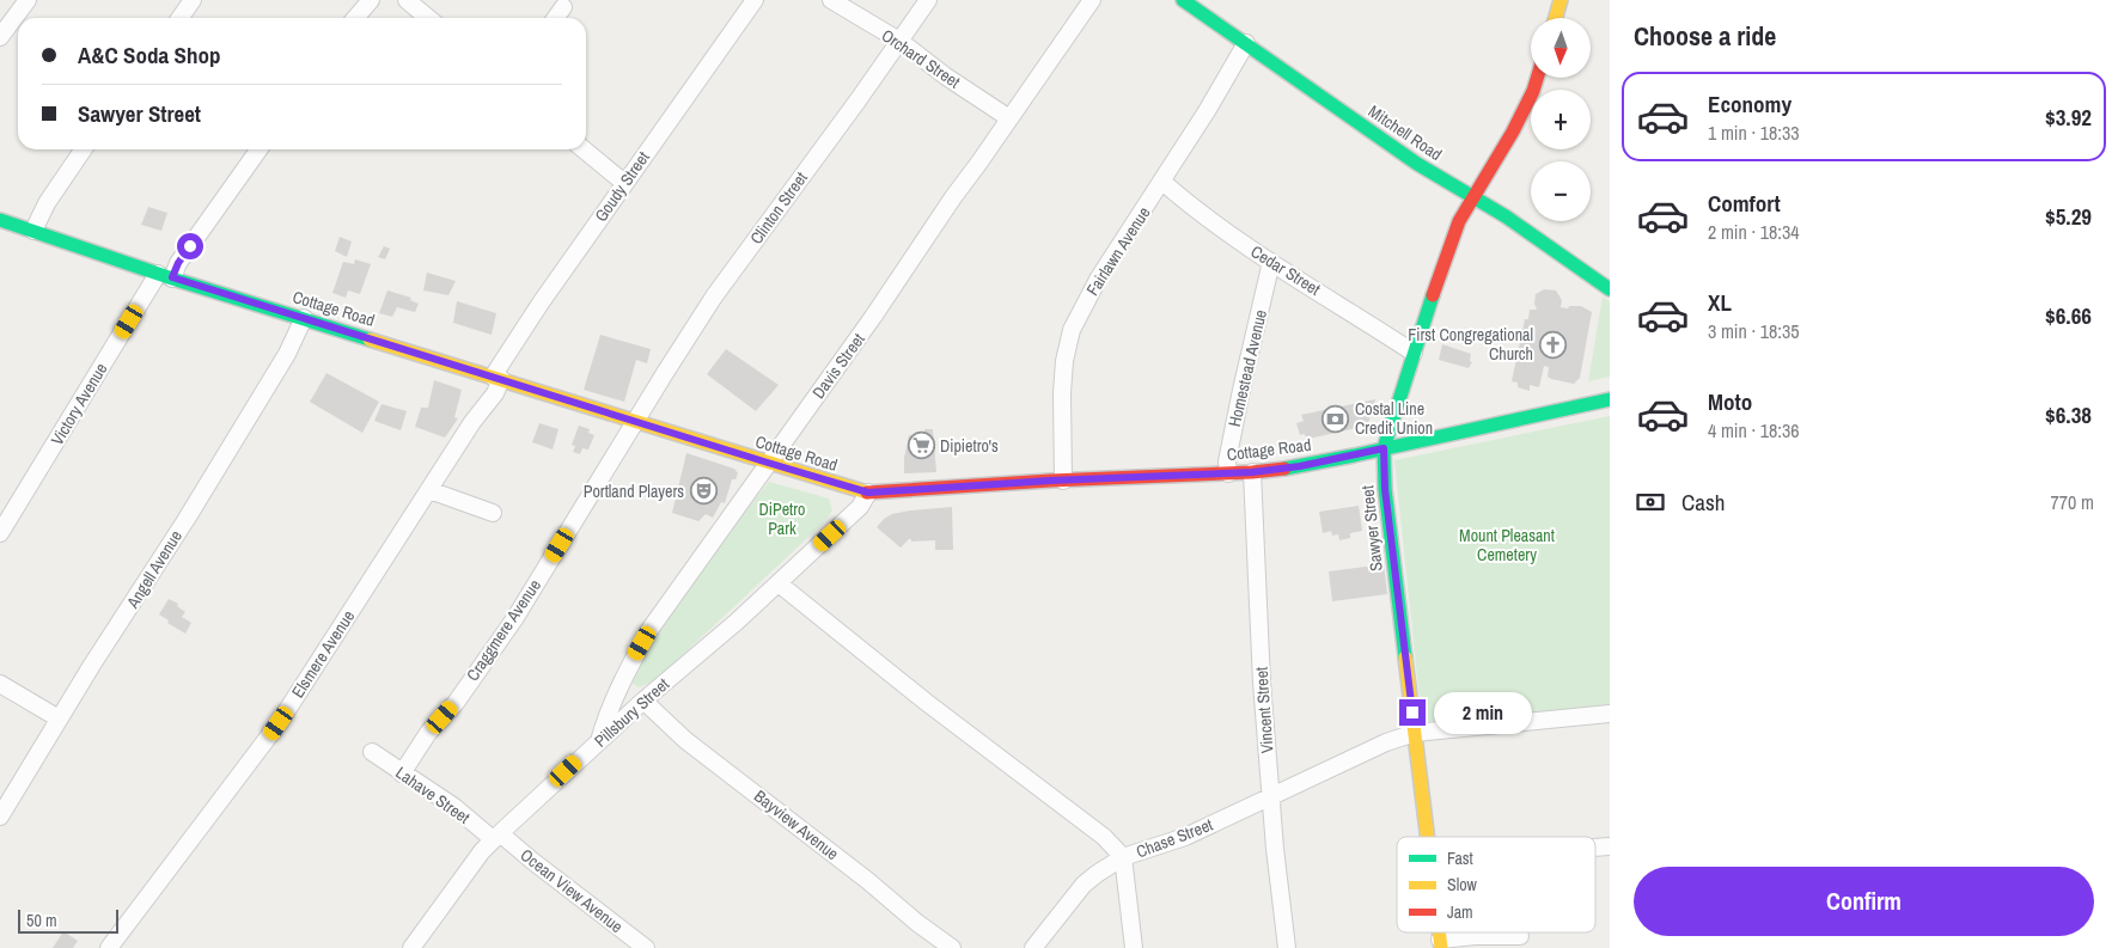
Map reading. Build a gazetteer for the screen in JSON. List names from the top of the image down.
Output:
{
  "streets": {
    "street": [
      "Orchard Street",
      "Mitchell Road",
      "Goudy Street",
      "Clinton Street",
      "Fairlawn Avenue",
      "Cedar Street",
      "Cottage Road",
      "Davis Street",
      "Homestead Avenue",
      "Victory Avenue",
      "Sawyer Street",
      "Angell Avenue",
      "Craggmere Avenue",
      "Elsmere Avenue",
      "Vincent Street",
      "Pillsbury Street",
      "Lahave Street",
      "Bayview Avenue",
      "Chase Street",
      "Ocean View Avenue"
    ]
  },
  "crossings": [
    ["Orchard Street", "Clinton Street"],
    ["Orchard Street", "Davis Street"],
    ["Mitchell Road", "Fairlawn Avenue"],
    ["Mitchell Road", "Sawyer Street"],
    ["Goudy Street", "Cottage Road"],
    ["Goudy Street", "Elsmere Avenue"],
    ["Clinton Street", "Cottage Road"],
    ["Clinton Street", "Craggmere Avenue"],
    ["Fairlawn Avenue", "Cedar Street"],
    ["Fairlawn Avenue", "Cottage Road"],
    ["Cedar Street", "Homestead Avenue"],
    ["Cedar Street", "Sawyer Street"],
    ["Cottage Road", "Davis Street"],
    ["Cottage Road", "Homestead Avenue"],
    ["Cottage Road", "Victory Avenue"],
    ["Cottage Road", "Sawyer Street"],
    ["Cottage Road", "Angell Avenue"],
    ["Cottage Road", "Craggmere Avenue"],
    ["Cottage Road", "Elsmere Avenue"],
    ["Cottage Road", "Vincent Street"],
    ["Cottage Road", "Pillsbury Street"],
    ["Davis Street", "Pillsbury Street"],
    ["Sawyer Street", "Chase Street"],
    ["Craggmere Avenue", "Lahave Street"],
    ["Vincent Street", "Chase Street"],
    ["Pillsbury Street", "Lahave Street"],
    ["Pillsbury Street", "Bayview Avenue"],
    ["Pillsbury Street", "Chase Street"],
    ["Pillsbury Street", "Ocean View Avenue"],
    ["Lahave Street", "Ocean View Avenue"]
  ],
  "parks": ["DiPetro Park", "Mount Pleasant Cemetery"],
  "places": {
    "church": ["First Congregational Church"],
    "bank": ["Costal Line Credit Union"],
    "supermarket": ["Dipietro's"],
    "theatre": ["Portland Players"]
  },
  "legend": ["Fast", "Slow", "Jam"],
  "scale_bar": "50 m",
  "north": "bottom",
  "page": {
    "heading": "Choose a ride",
    "map_buttons": ["+", "−"],
    "banner": ["A&C Soda Shop", "Sawyer Street"],
    "list": [
      {
        "name": "Economy",
        "note": "1 min · 18:33",
        "value": "$3.92"
      },
      {
        "name": "Comfort",
        "note": "2 min · 18:34",
        "value": "$5.29"
      },
      {
        "name": "XL",
        "note": "3 min · 18:35",
        "value": "$6.66"
      },
      {
        "name": "Moto",
        "note": "4 min · 18:36",
        "value": "$6.38"
      }
    ],
    "pay": ["Cash", "770 m"],
    "bubble": "2 min",
    "buttons": "Confirm",
    "scale": "50 m"
  }
}
